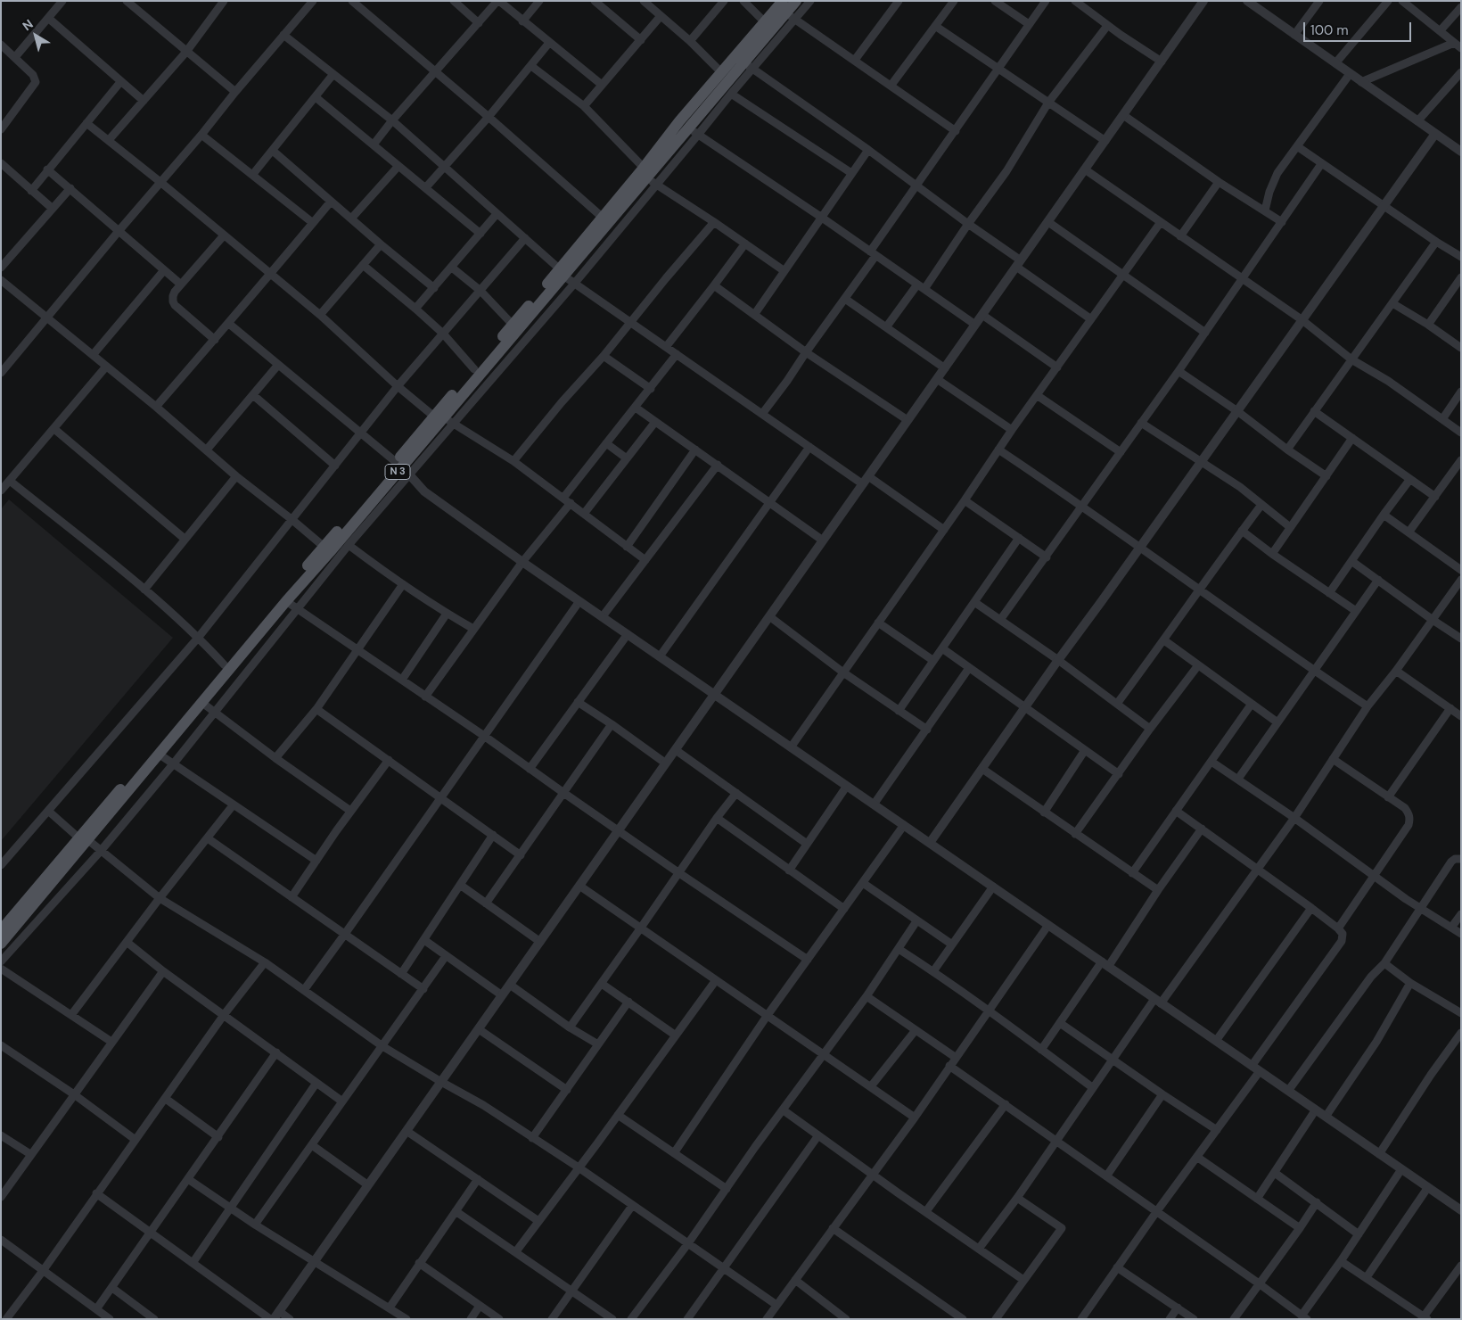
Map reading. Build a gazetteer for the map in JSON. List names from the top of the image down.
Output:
{
  "streets": {
    "main road": ["N 3"]
  },
  "scale_bar": "100 m",
  "north": "top left"
}
